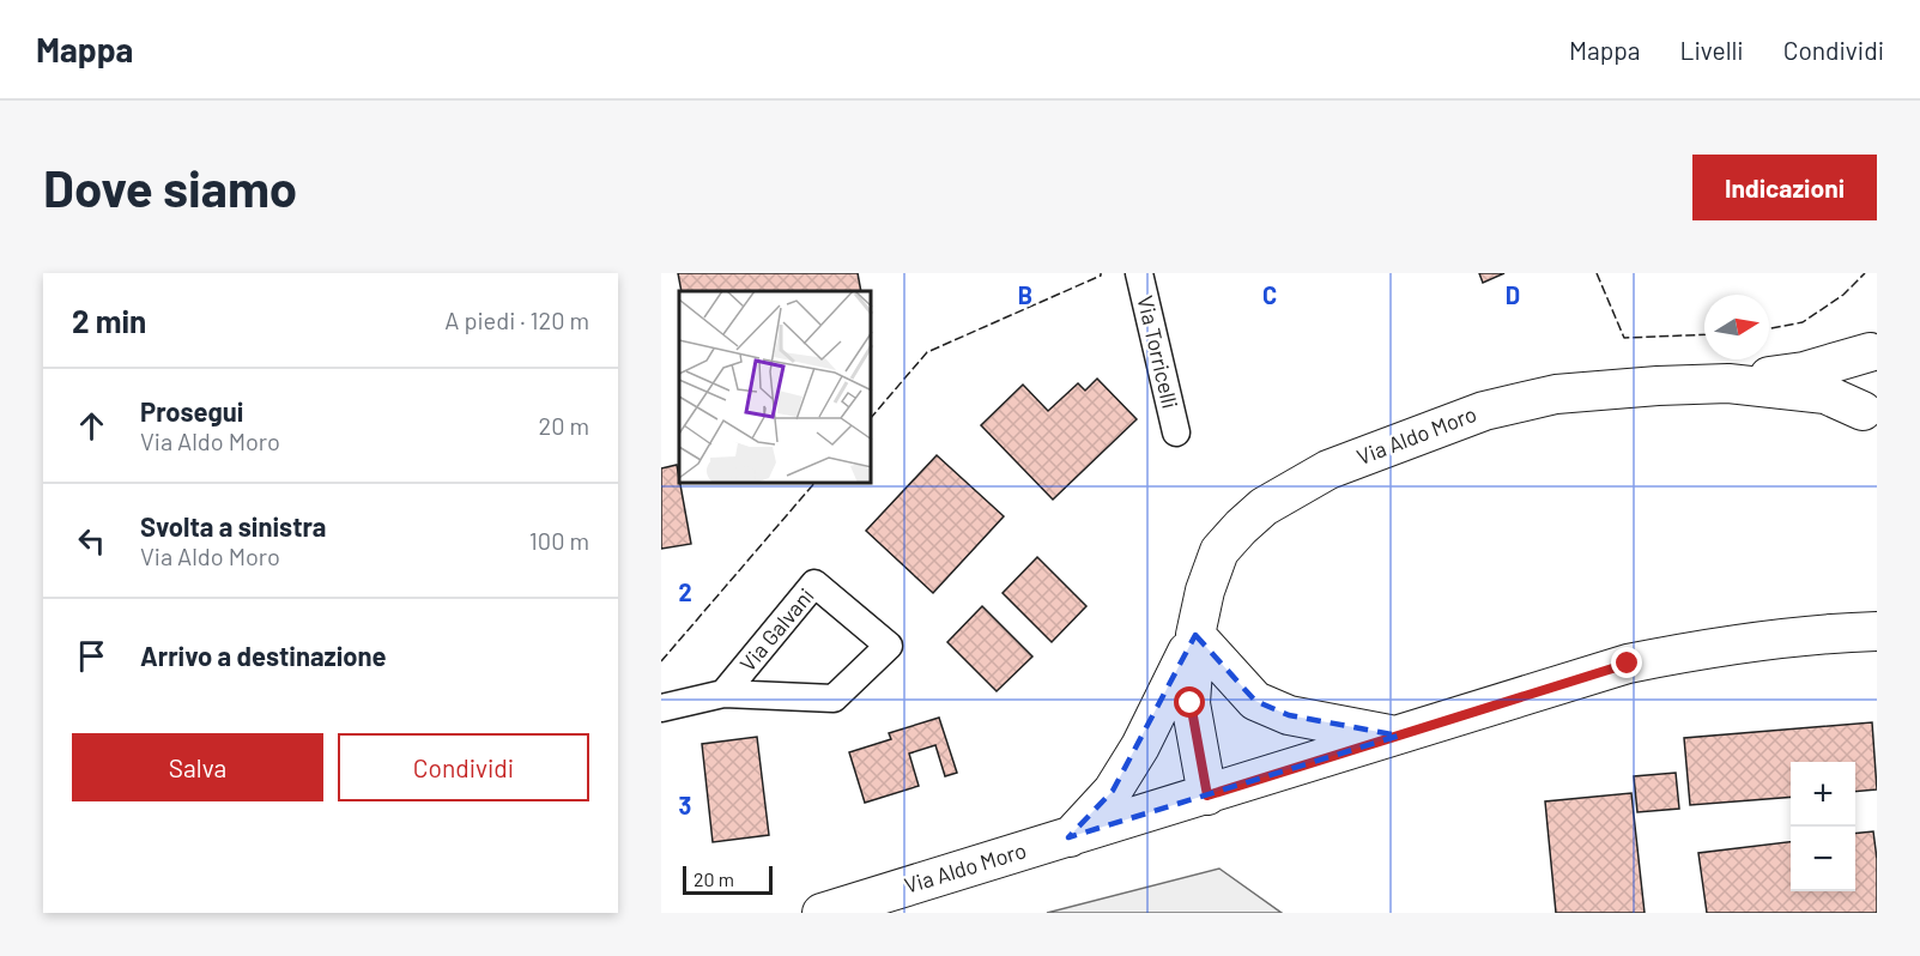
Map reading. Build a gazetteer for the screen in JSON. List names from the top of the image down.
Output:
{
  "streets": {
    "main road": ["Via Aldo Moro"],
    "street": ["Via Torricelli", "Via Galvani"]
  },
  "scale_bar": "20 m",
  "north": "right",
  "page": {
    "header": "Mappa",
    "nav": ["Mappa", "Livelli", "Condividi"],
    "buttons": [
      "Indicazioni",
      ["Salva", "Condividi"]
    ],
    "title": "Dove siamo",
    "heading": ["2 min", "A piedi · 120 m"],
    "list": [
      ["Prosegui", "Via Aldo Moro", "20 m"],
      ["Svolta a sinistra", "Via Aldo Moro", "100 m"],
      "Arrivo a destinazione"
    ],
    "map_buttons": ["+", "−"],
    "scale": "20 m"
  },
  "grid": {
    "columns": ["B", "C", "D"],
    "rows": ["2", "3"]
  }
}
